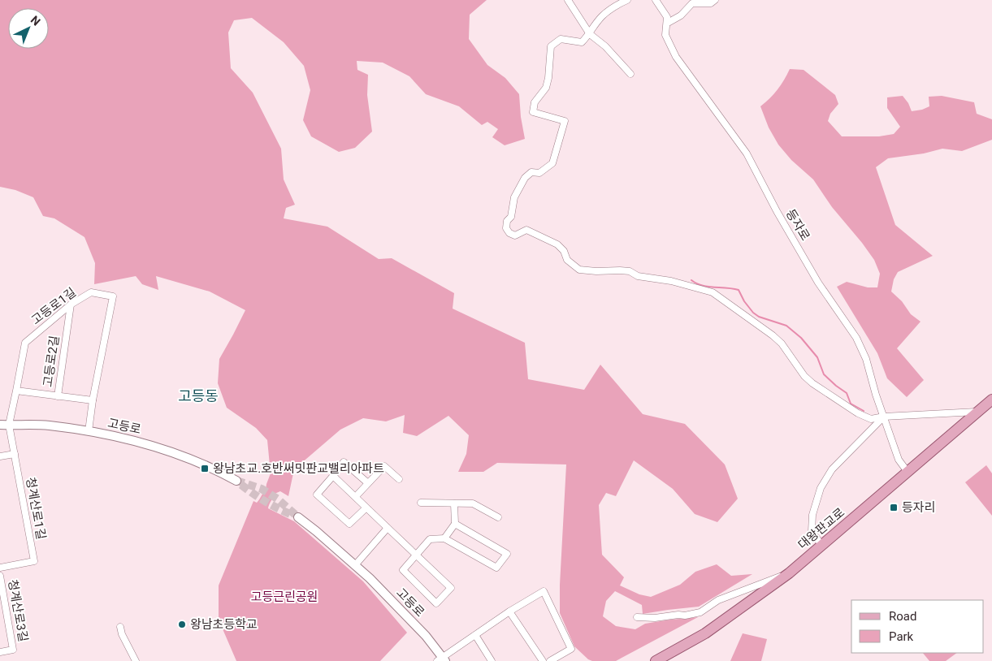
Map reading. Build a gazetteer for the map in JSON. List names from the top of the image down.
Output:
{
  "streets": {
    "main road": ["대왕판교로"],
    "street": [
      "등자로",
      "고등로1길",
      "고등로2길",
      "고등로",
      "청계산로1길",
      "청계산로3길"
    ]
  },
  "crossings": [
    ["등자로", "대왕판교로"],
    ["고등로1길", "고등로2길"],
    ["고등로1길", "고등로"],
    ["고등로1길", "청계산로1길"],
    ["고등로", "청계산로1길"]
  ],
  "districts": ["고등동"],
  "parks": ["고등근린공원"],
  "places": {
    "transit": ["왕남초교.호반써밋판교밸리아파트", "등자리"],
    "other": ["왕남초등학교"]
  },
  "legend": ["Road", "Park"],
  "north": "top right"
}
